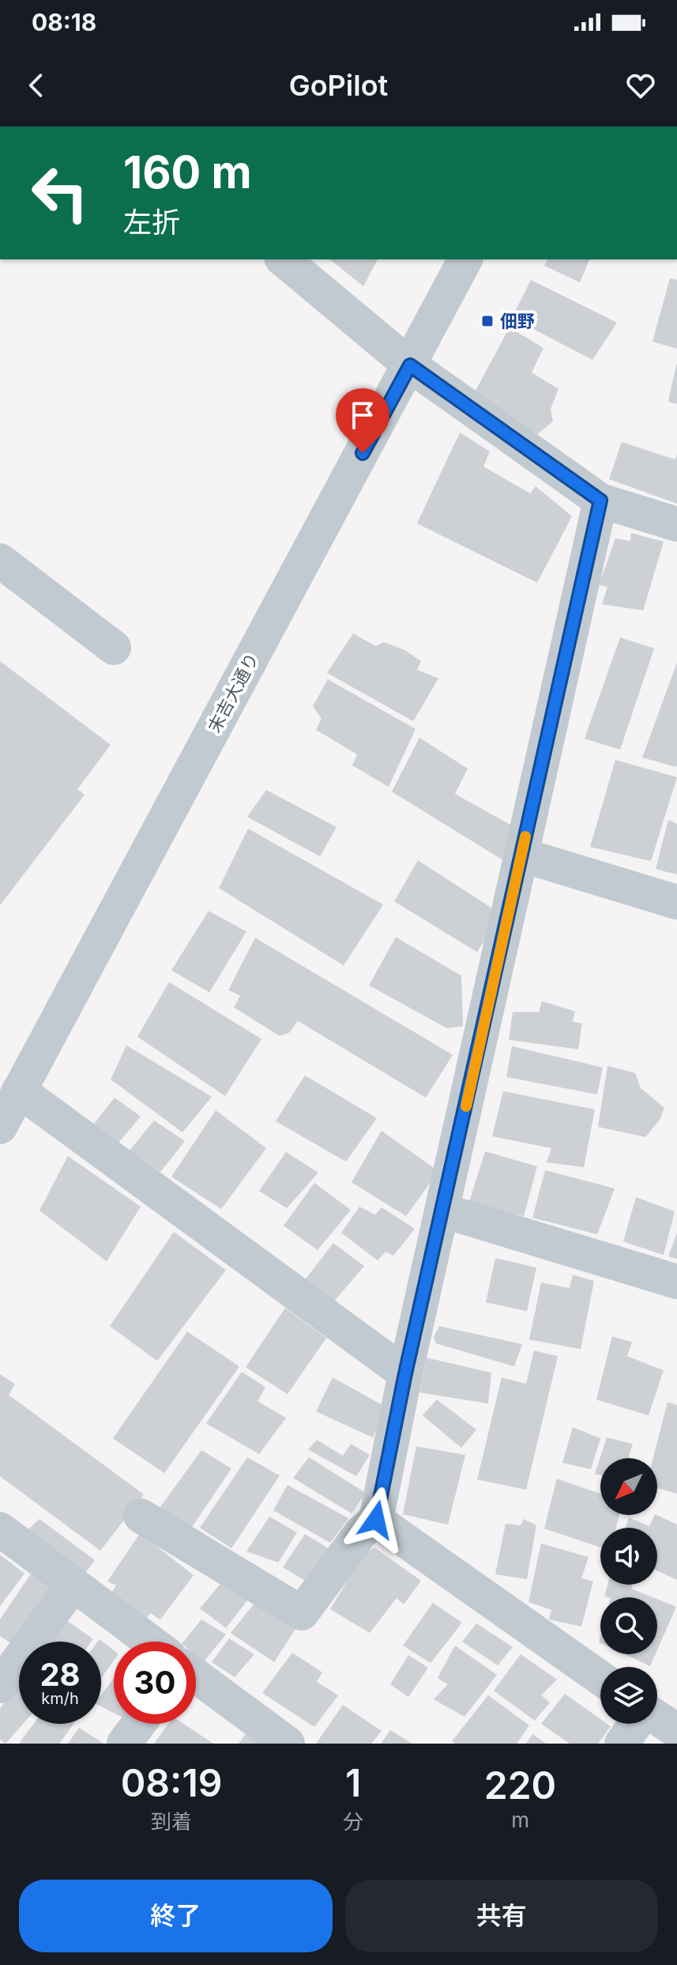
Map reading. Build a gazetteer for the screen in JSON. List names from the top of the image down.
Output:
{
  "streets": {
    "street": ["末吉大通り"]
  },
  "places": {
    "transit": ["佃野"]
  },
  "north": "bottom left",
  "page": {
    "status": "08:18",
    "header": "GoPilot",
    "turn": ["160 m", "左折"],
    "speed": "28 km/h",
    "limit": "30",
    "eta": [
      "08:19",
      "到着",
      "1",
      "分",
      "220",
      "m"
    ],
    "buttons": ["終了", "共有"]
  }
}
